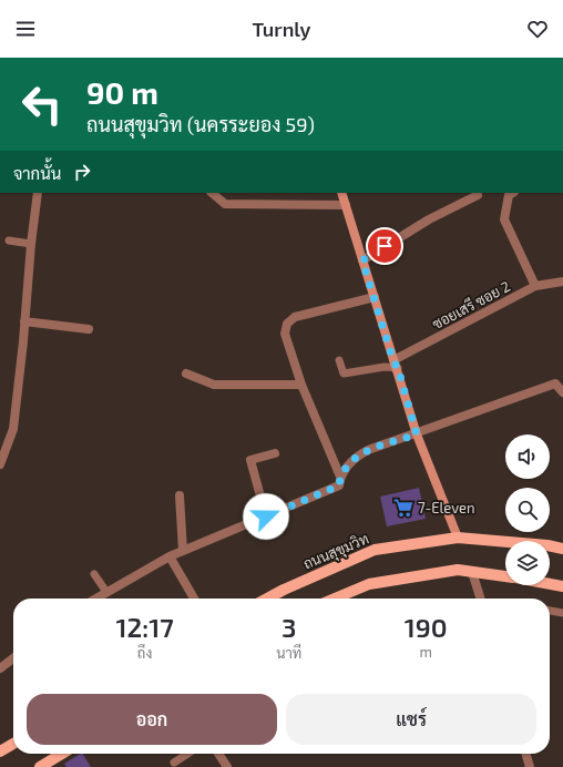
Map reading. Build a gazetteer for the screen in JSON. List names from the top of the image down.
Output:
{
  "streets": {
    "main road": ["ถนนสุขุมวิท"],
    "street": ["ซอยเสรี ซอย 2"]
  },
  "places": {
    "supermarket": ["7-Eleven"]
  },
  "page": {
    "header": "Turnly",
    "turn": ["90 m", "ถนนสุขุมวิท (นครระยอง 59)"],
    "then": "จากนั้น",
    "eta": [
      "12:17",
      "ถึง",
      "3",
      "นาที",
      "190",
      "m"
    ],
    "buttons": ["ออก", "แชร์"]
  }
}
